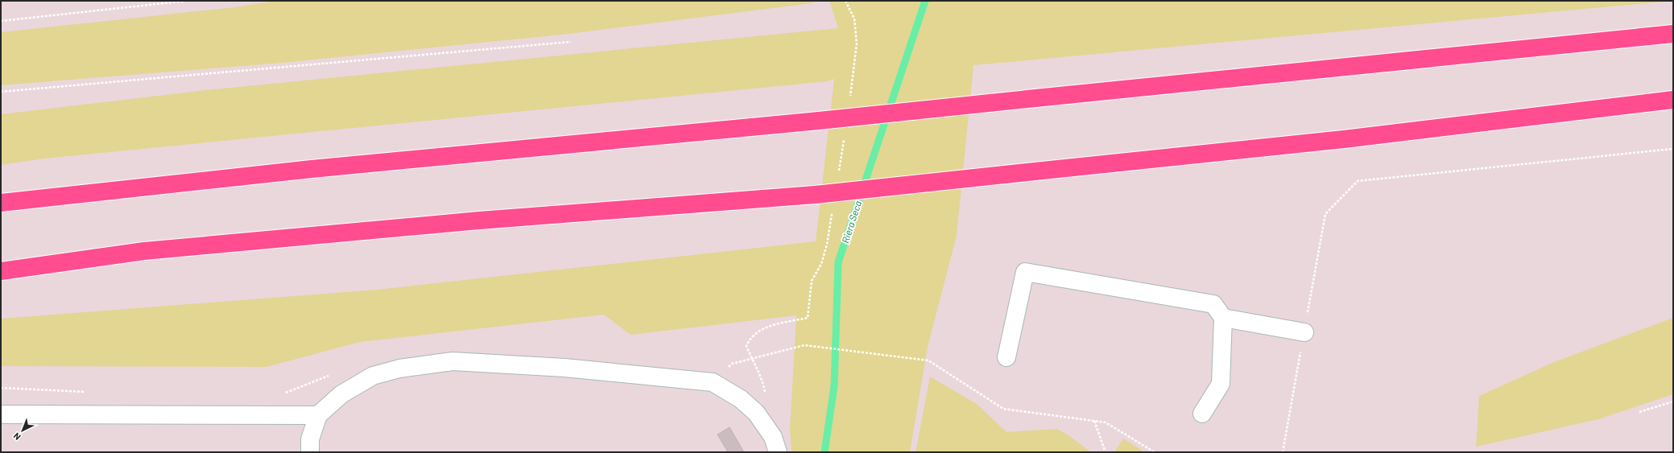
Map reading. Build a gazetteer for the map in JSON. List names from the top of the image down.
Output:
{
  "water": ["Riera Seca"],
  "north": "bottom left"
}
